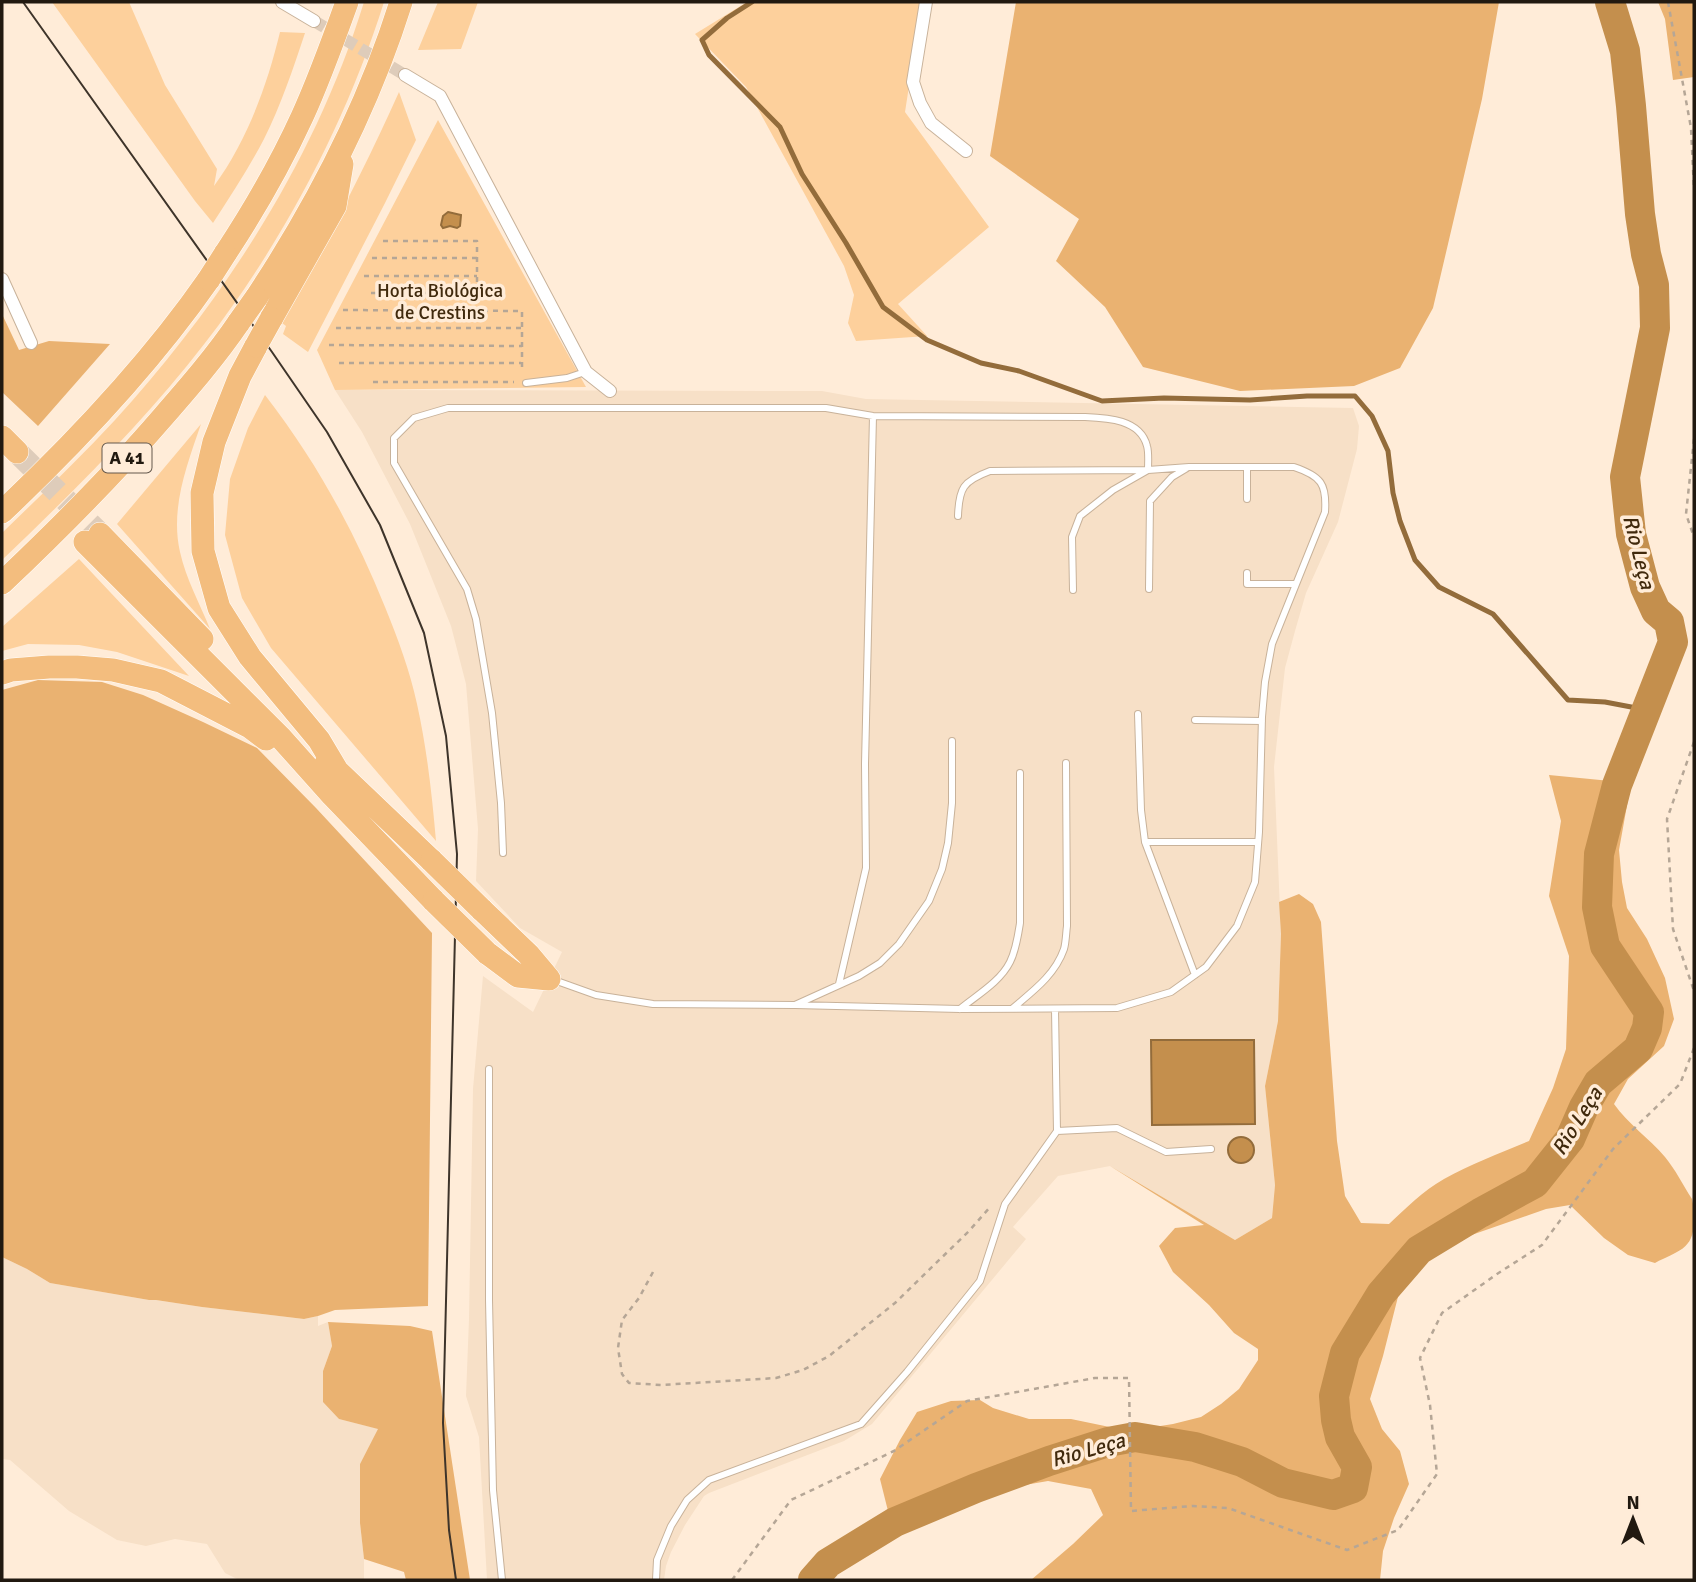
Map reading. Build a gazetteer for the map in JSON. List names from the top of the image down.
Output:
{
  "streets": {
    "highway": ["A 41"]
  },
  "water": ["Rio Leça"],
  "parks": ["Horta Biológica de Crestins"],
  "north": "top"
}
